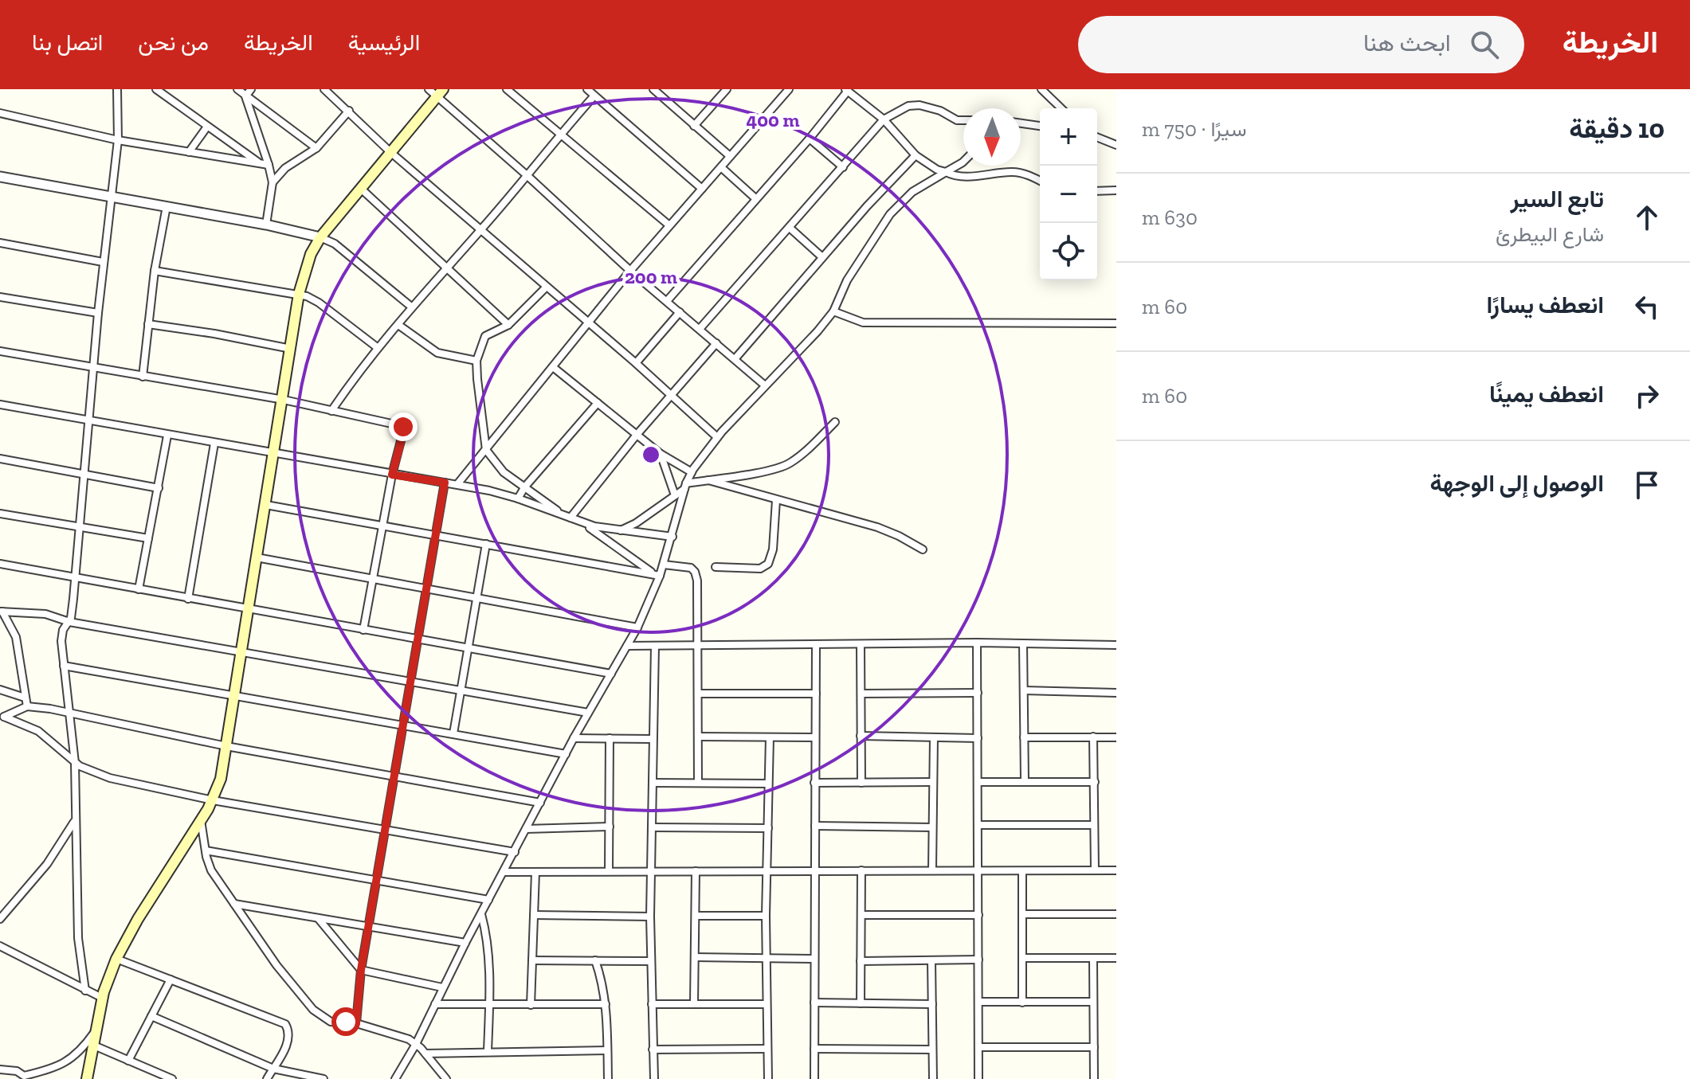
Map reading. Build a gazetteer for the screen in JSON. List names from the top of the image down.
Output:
{
  "north": "bottom",
  "page": {
    "header": "الخريطة",
    "search": "ابحث هنا",
    "nav": [
      "الرئيسية",
      "الخريطة",
      "من نحن",
      "اتصل بنا"
    ],
    "heading": ["10 دقيقة", "سيرًا · 750 m"],
    "map_buttons": ["+", "−"],
    "list": [
      ["تابع السير", "شارع البيطرئ", "630 m"],
      ["انعطف يسارًا", "60 m"],
      ["انعطف يمينًا", "60 m"],
      "الوصول إلى الوجهة"
    ]
  },
  "rings": ["400 m", "200 m"]
}
